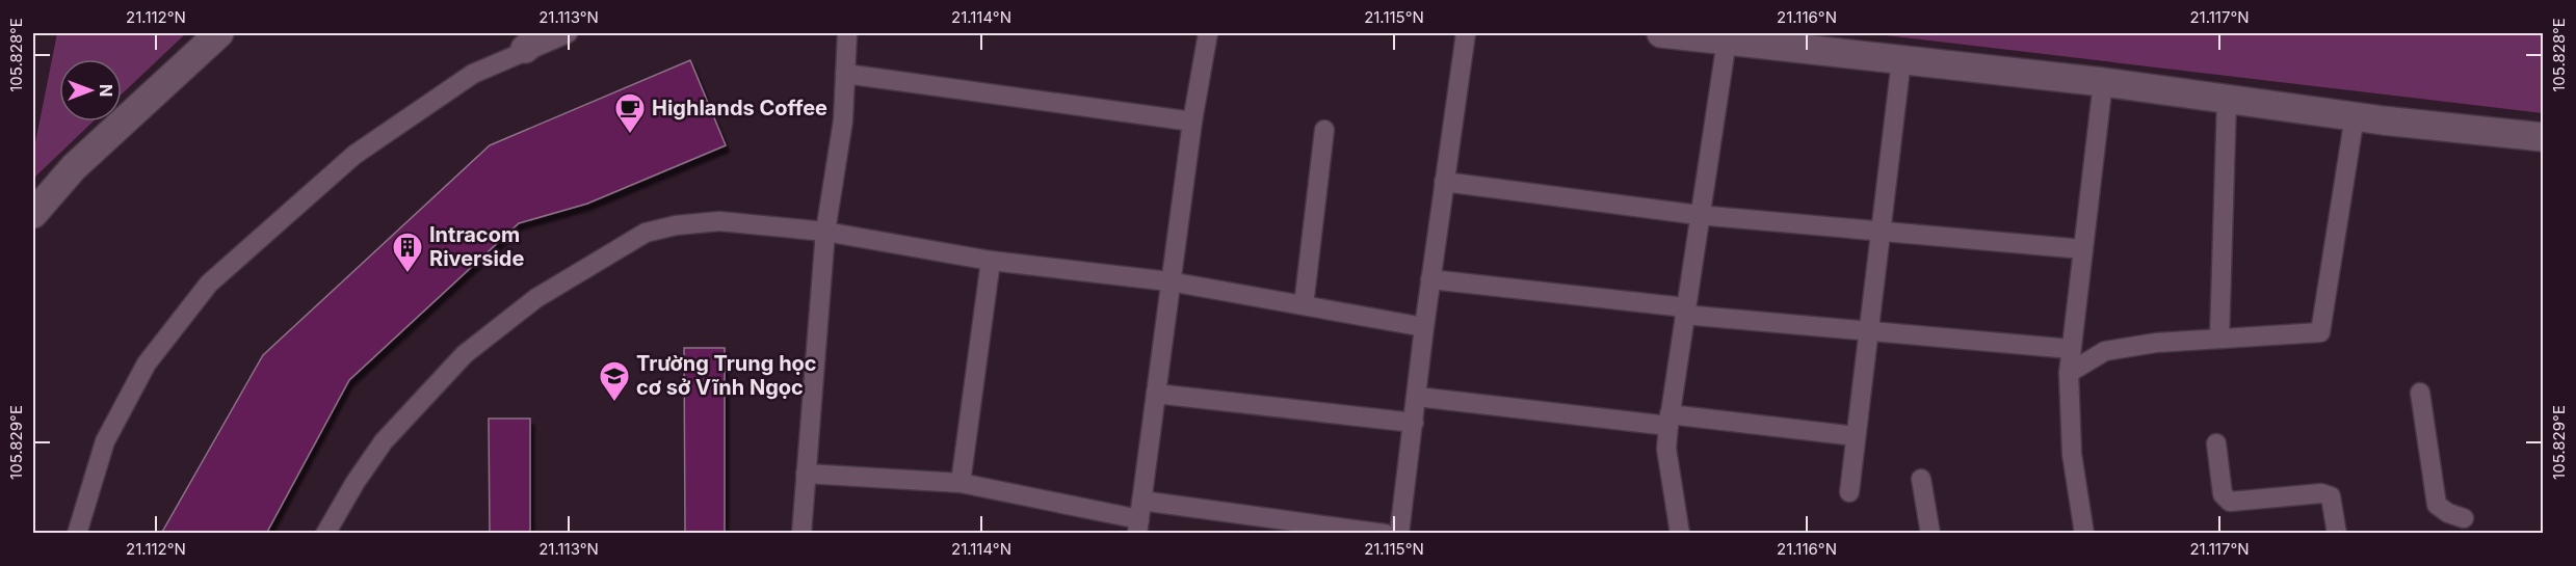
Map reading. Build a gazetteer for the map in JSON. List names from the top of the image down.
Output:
{
  "places": {
    "cafe": ["Highlands Coffee"],
    "building": ["Intracom Riverside"],
    "school or university": ["Trường Trung học cơ sở Vĩnh Ngọc"]
  },
  "north": "right",
  "coordinates": [
    "21.112°N",
    "21.113°N",
    "21.114°N",
    "21.115°N",
    "21.116°N",
    "21.117°N",
    "105.828°E",
    "105.829°E"
  ]
}
